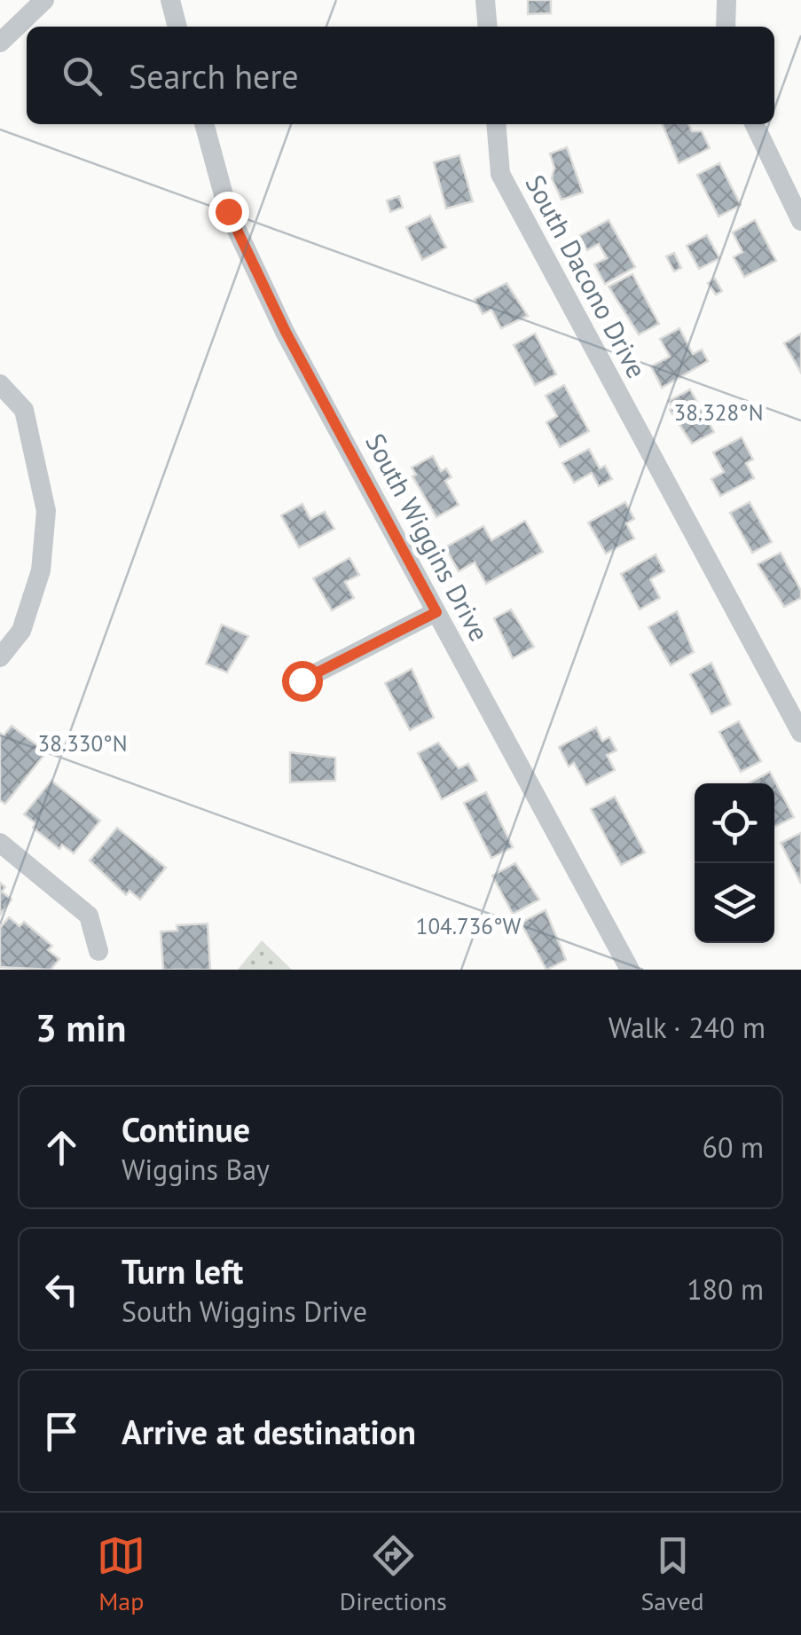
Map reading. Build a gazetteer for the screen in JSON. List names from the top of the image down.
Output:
{
  "streets": {
    "street": ["South Dacono Drive", "South Wiggins Drive"]
  },
  "page": {
    "search": "Search here",
    "heading": ["3 min", "Walk · 240 m"],
    "list": [
      ["Continue", "Wiggins Bay", "60 m"],
      ["Turn left", "South Wiggins Drive", "180 m"],
      "Arrive at destination"
    ],
    "nav": ["Map", "Directions", "Saved"]
  },
  "coordinates": ["38.328°N", "38.330°N", "104.736°W"]
}
